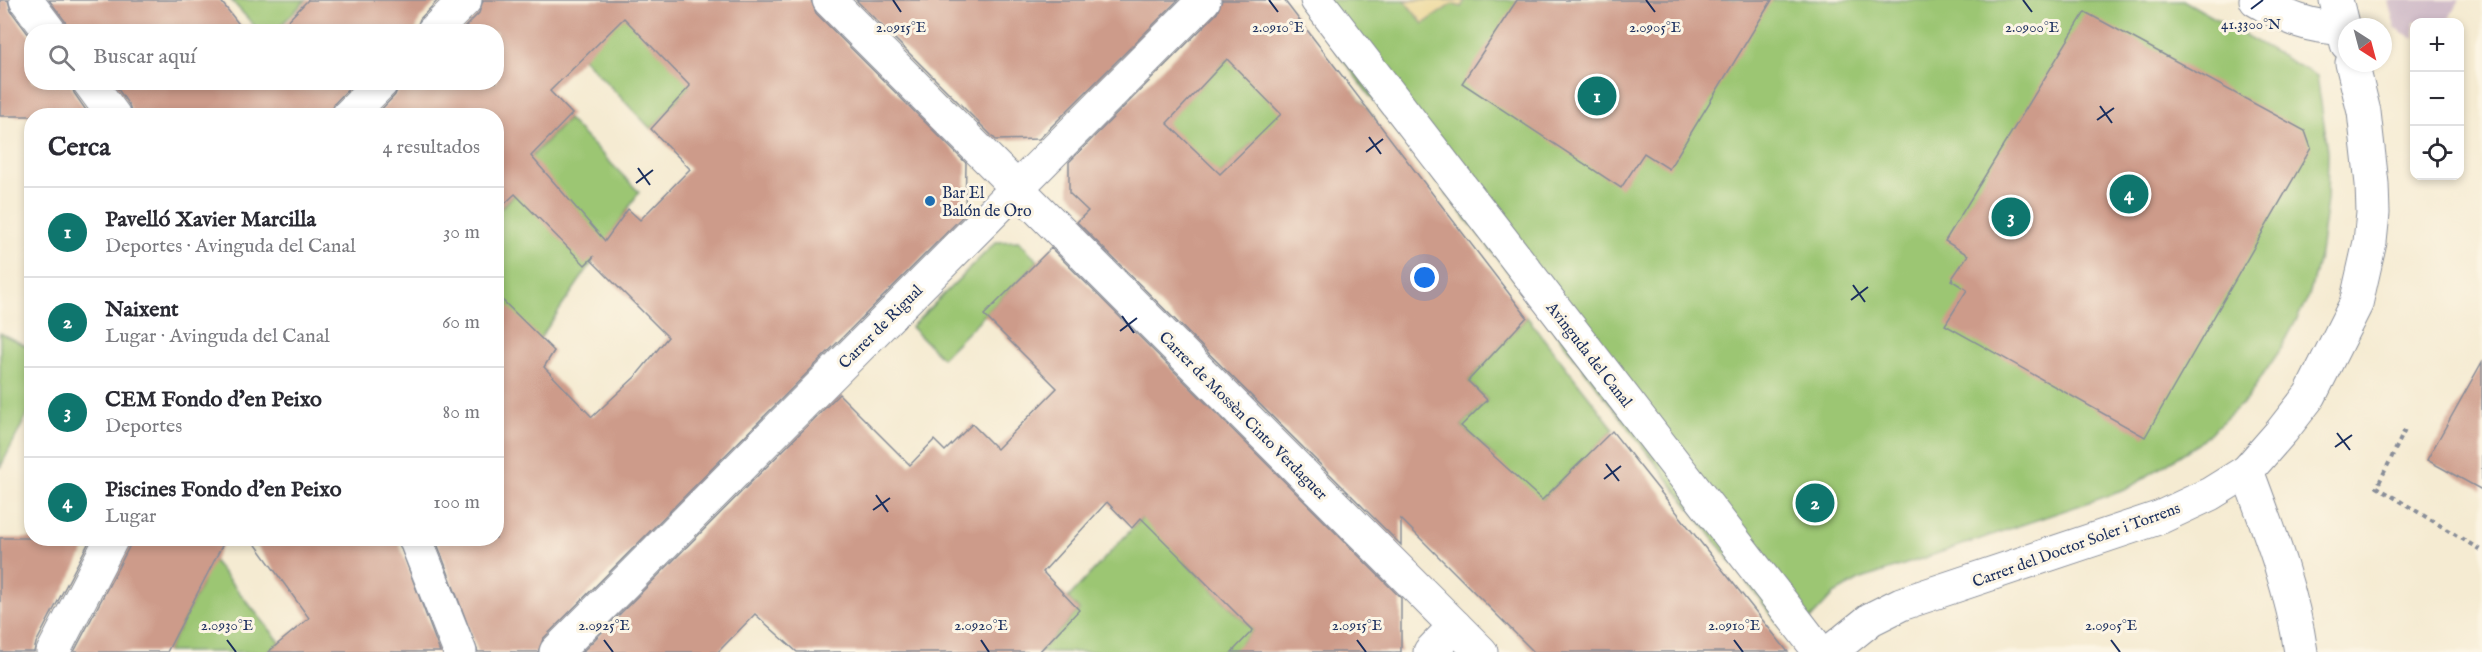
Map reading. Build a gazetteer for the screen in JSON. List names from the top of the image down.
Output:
{
  "streets": {
    "street": [
      "Carrer de Rigual",
      "Avinguda del Canal",
      "Carrer de Mossèn Cinto Verdaguer",
      "Carrer del Doctor Soler i Torrens"
    ]
  },
  "crossings": [
    ["Carrer de Rigual", "Carrer de Mossèn Cinto Verdaguer"]
  ],
  "places": ["Bar El Balón de Oro"],
  "north": "bottom right",
  "page": {
    "map_buttons": ["+", "−"],
    "search": "Buscar aquí",
    "pins": [
      "1",
      "4",
      "3",
      "2"
    ],
    "heading": ["Cerca", "4 resultados"],
    "list": [
      {
        "mark": "1",
        "name": "Pavelló Xavier Marcilla",
        "note": "Deportes · Avinguda del Canal",
        "value": "30 m"
      },
      {
        "mark": "2",
        "name": "Naixent",
        "note": "Lugar · Avinguda del Canal",
        "value": "60 m"
      },
      {
        "mark": "3",
        "name": "CEM Fondo d'en Peixo",
        "note": "Deportes",
        "value": "80 m"
      },
      {
        "mark": "4",
        "name": "Piscines Fondo d'en Peixo",
        "note": "Lugar",
        "value": "100 m"
      }
    ]
  },
  "coordinates": [
    "41.3300°N",
    "2.0915°E",
    "2.0910°E",
    "2.0905°E",
    "2.0900°E",
    "2.0930°E",
    "2.0925°E",
    "2.0920°E"
  ]
}
